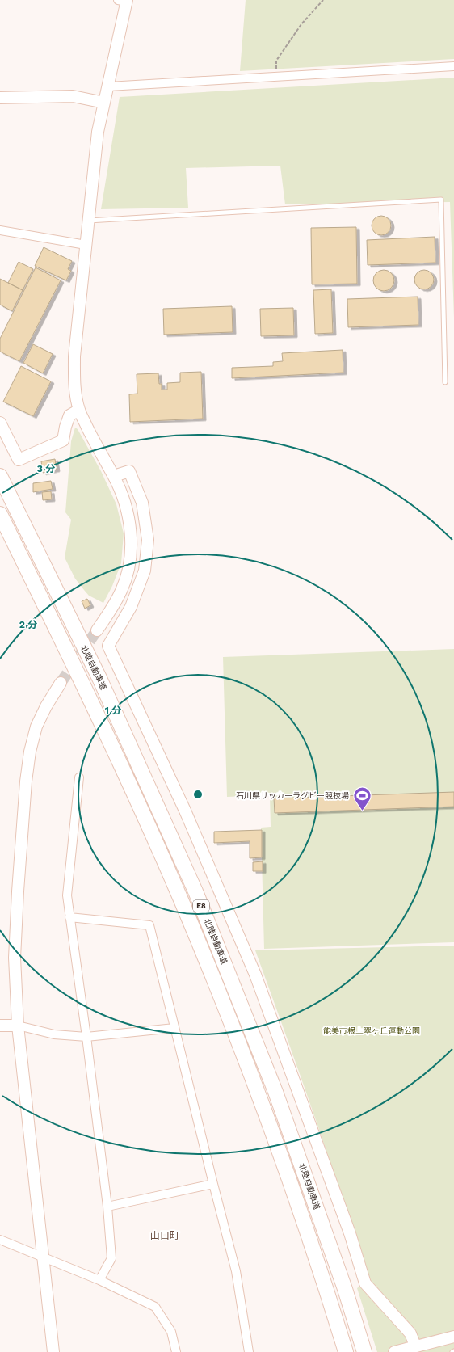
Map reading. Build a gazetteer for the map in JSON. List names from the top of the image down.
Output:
{
  "streets": {
    "highway": ["北陸自動車道", "E8"]
  },
  "districts": ["山口町"],
  "parks": ["能美市根上翠ヶ丘運動公園"],
  "places": {
    "sports": ["石川県サッカーラグビー競技場"]
  },
  "rings": ["3 分", "2 分", "1 分"]
}
